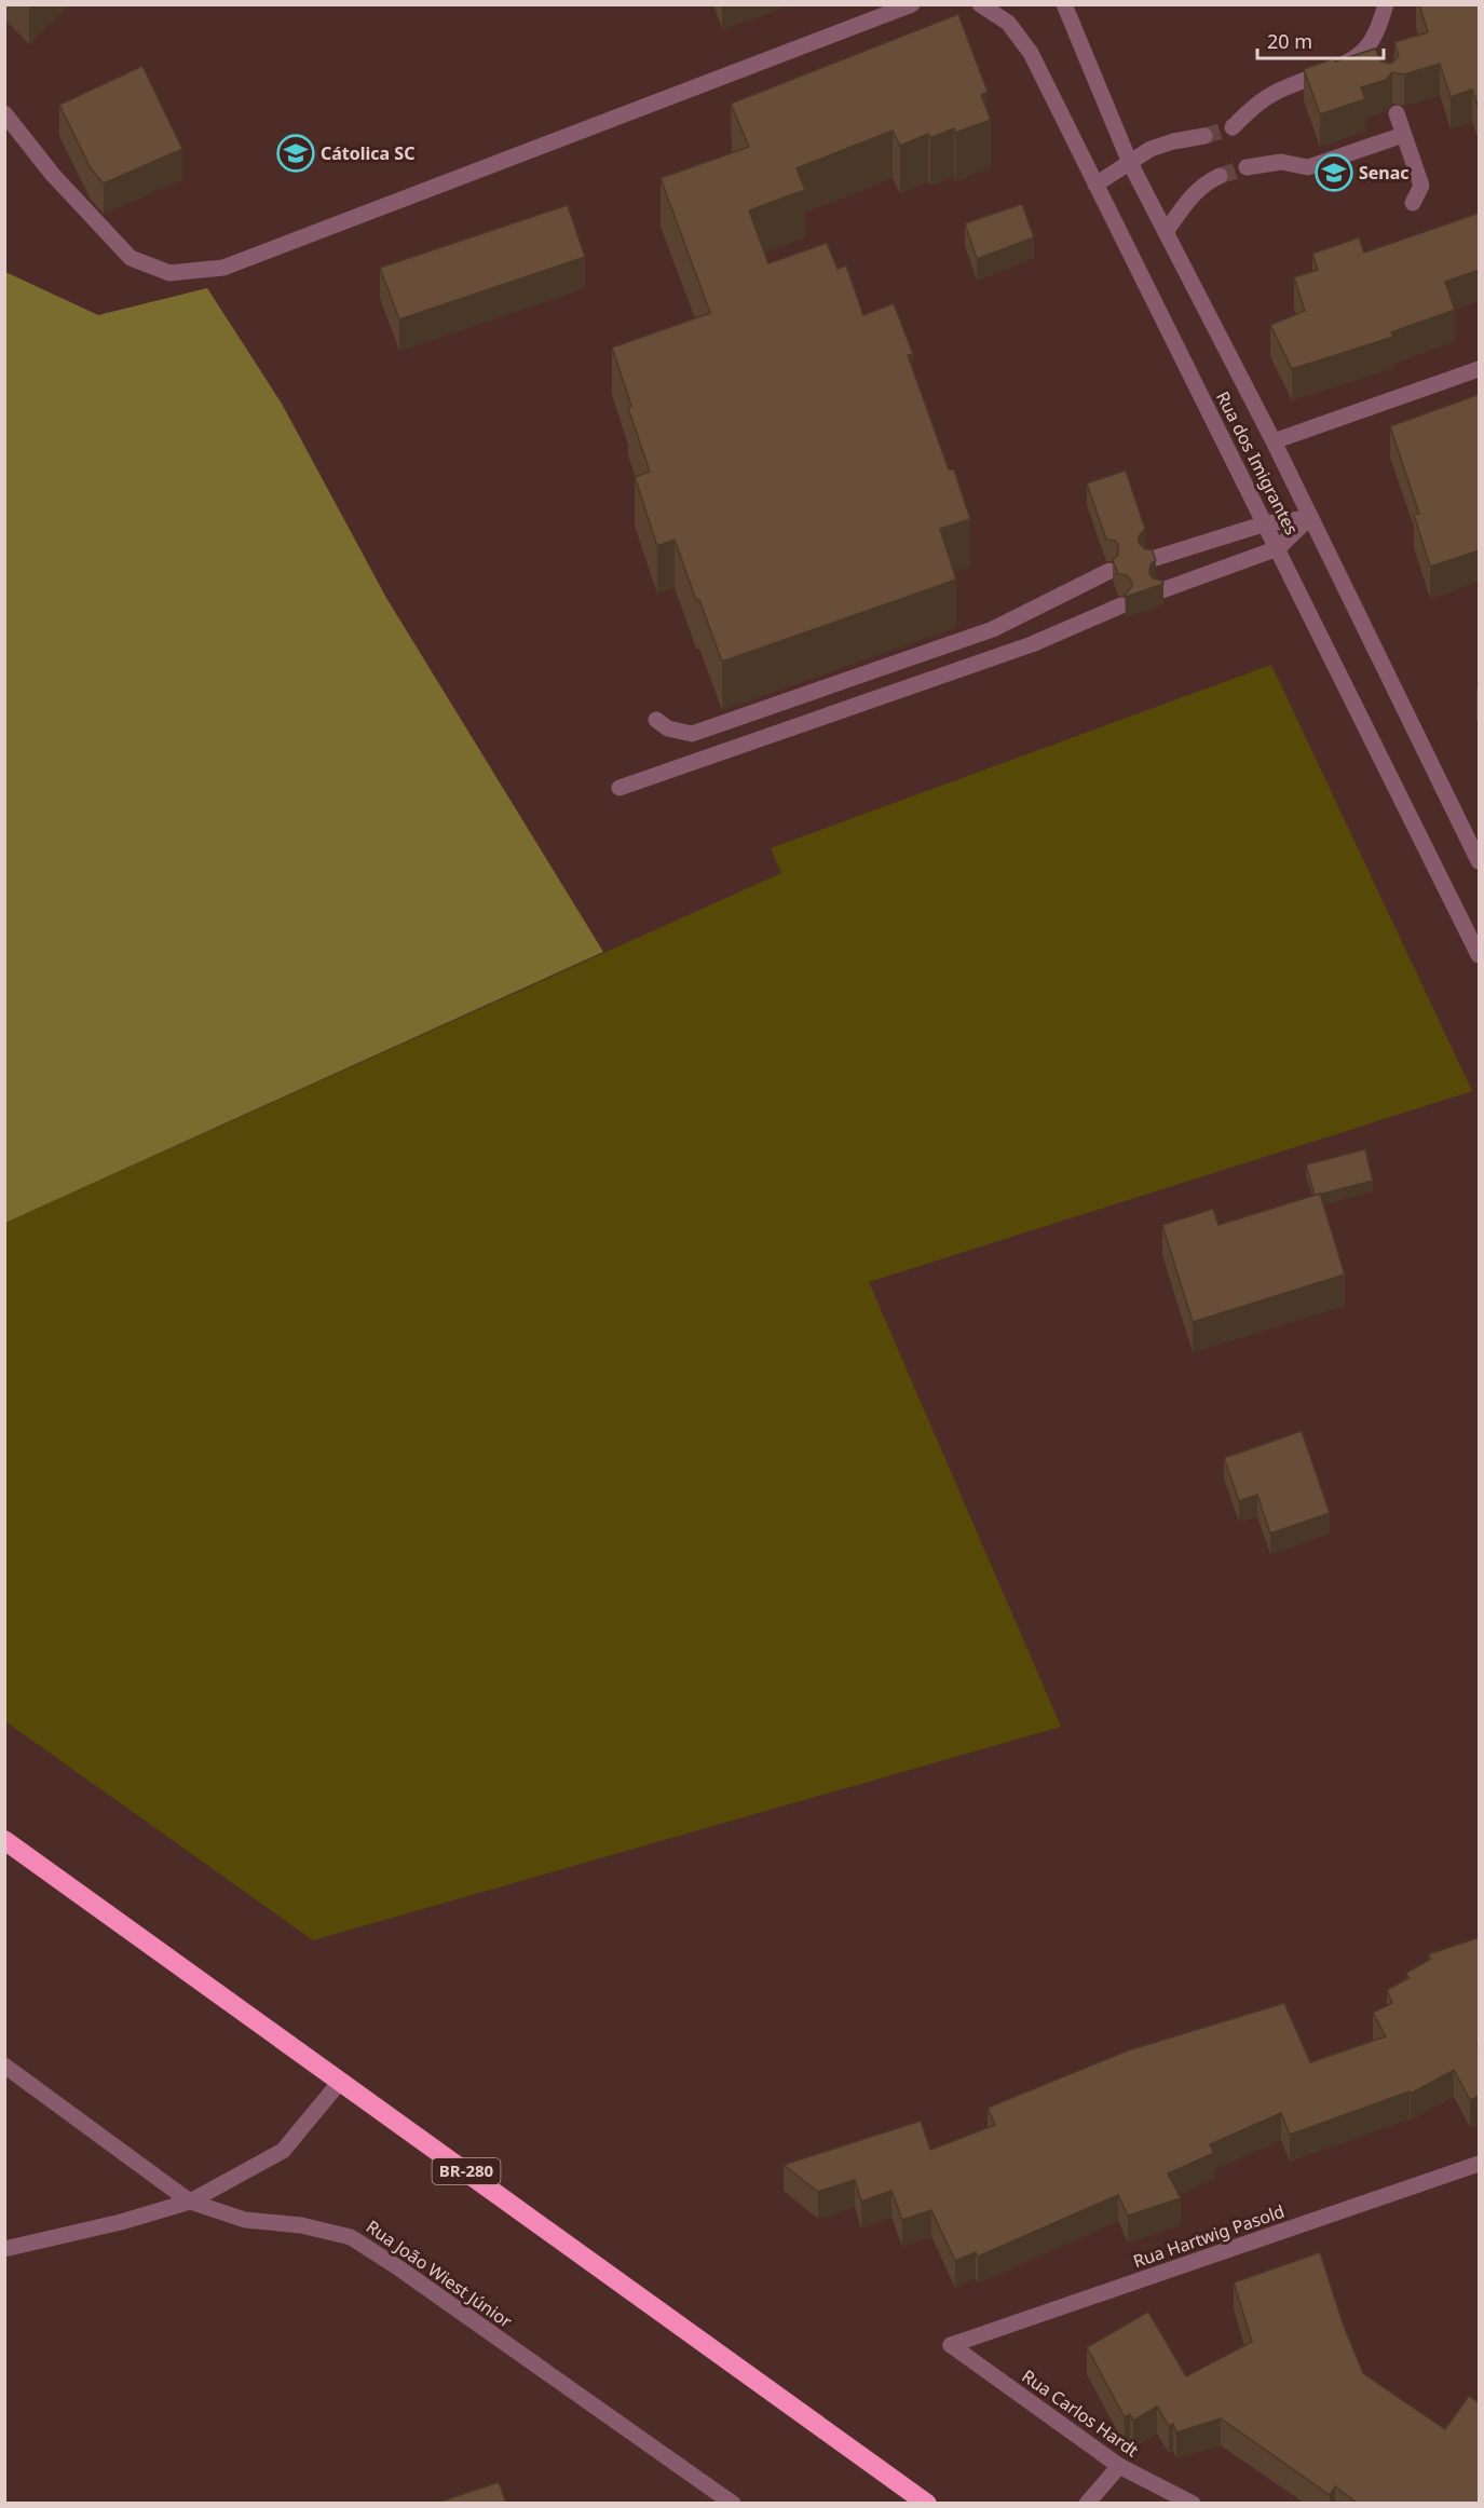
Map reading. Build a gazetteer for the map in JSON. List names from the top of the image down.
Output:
{
  "streets": {
    "highway": ["BR-280"],
    "street": [
      "Rua dos Imigrantes",
      "Rua Hartwig Pasold",
      "Rua João Wiest Júnior",
      "Rua Carlos Hardt"
    ]
  },
  "crossings": [
    ["Rua Hartwig Pasold", "Rua Carlos Hardt"]
  ],
  "places": {
    "school or university": ["Cátolica SC", "Senac"]
  },
  "scale_bar": "20 m"
}
